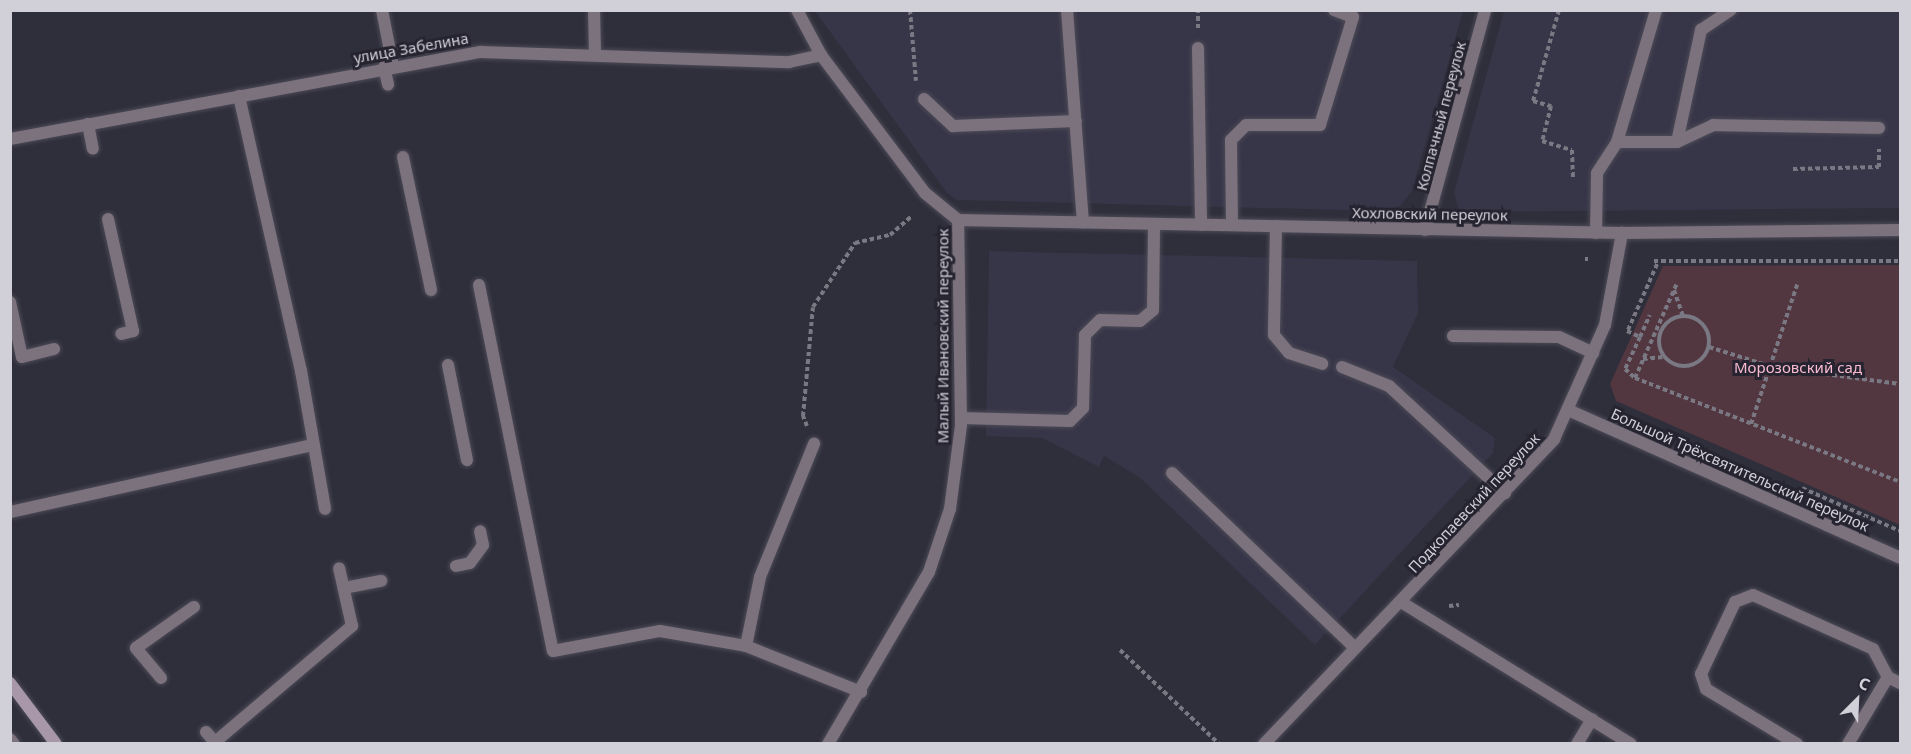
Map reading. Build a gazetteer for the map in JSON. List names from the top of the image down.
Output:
{
  "streets": {
    "street": [
      "улица Забелина",
      "Колпачный переулок",
      "Хохловский переулок",
      "Малый Ивановский переулок",
      "Большой Трёхсвятительский переулок",
      "Подкопаевский переулок"
    ]
  },
  "crossings": [
    ["улица Забелина", "Малый Ивановский переулок"],
    ["Колпачный переулок", "Хохловский переулок"],
    ["Хохловский переулок", "Малый Ивановский переулок"],
    ["Хохловский переулок", "Подкопаевский переулок"],
    ["Большой Трёхсвятительский переулок", "Подкопаевский переулок"]
  ],
  "parks": ["Морозовский сад"],
  "north": "top right"
}
